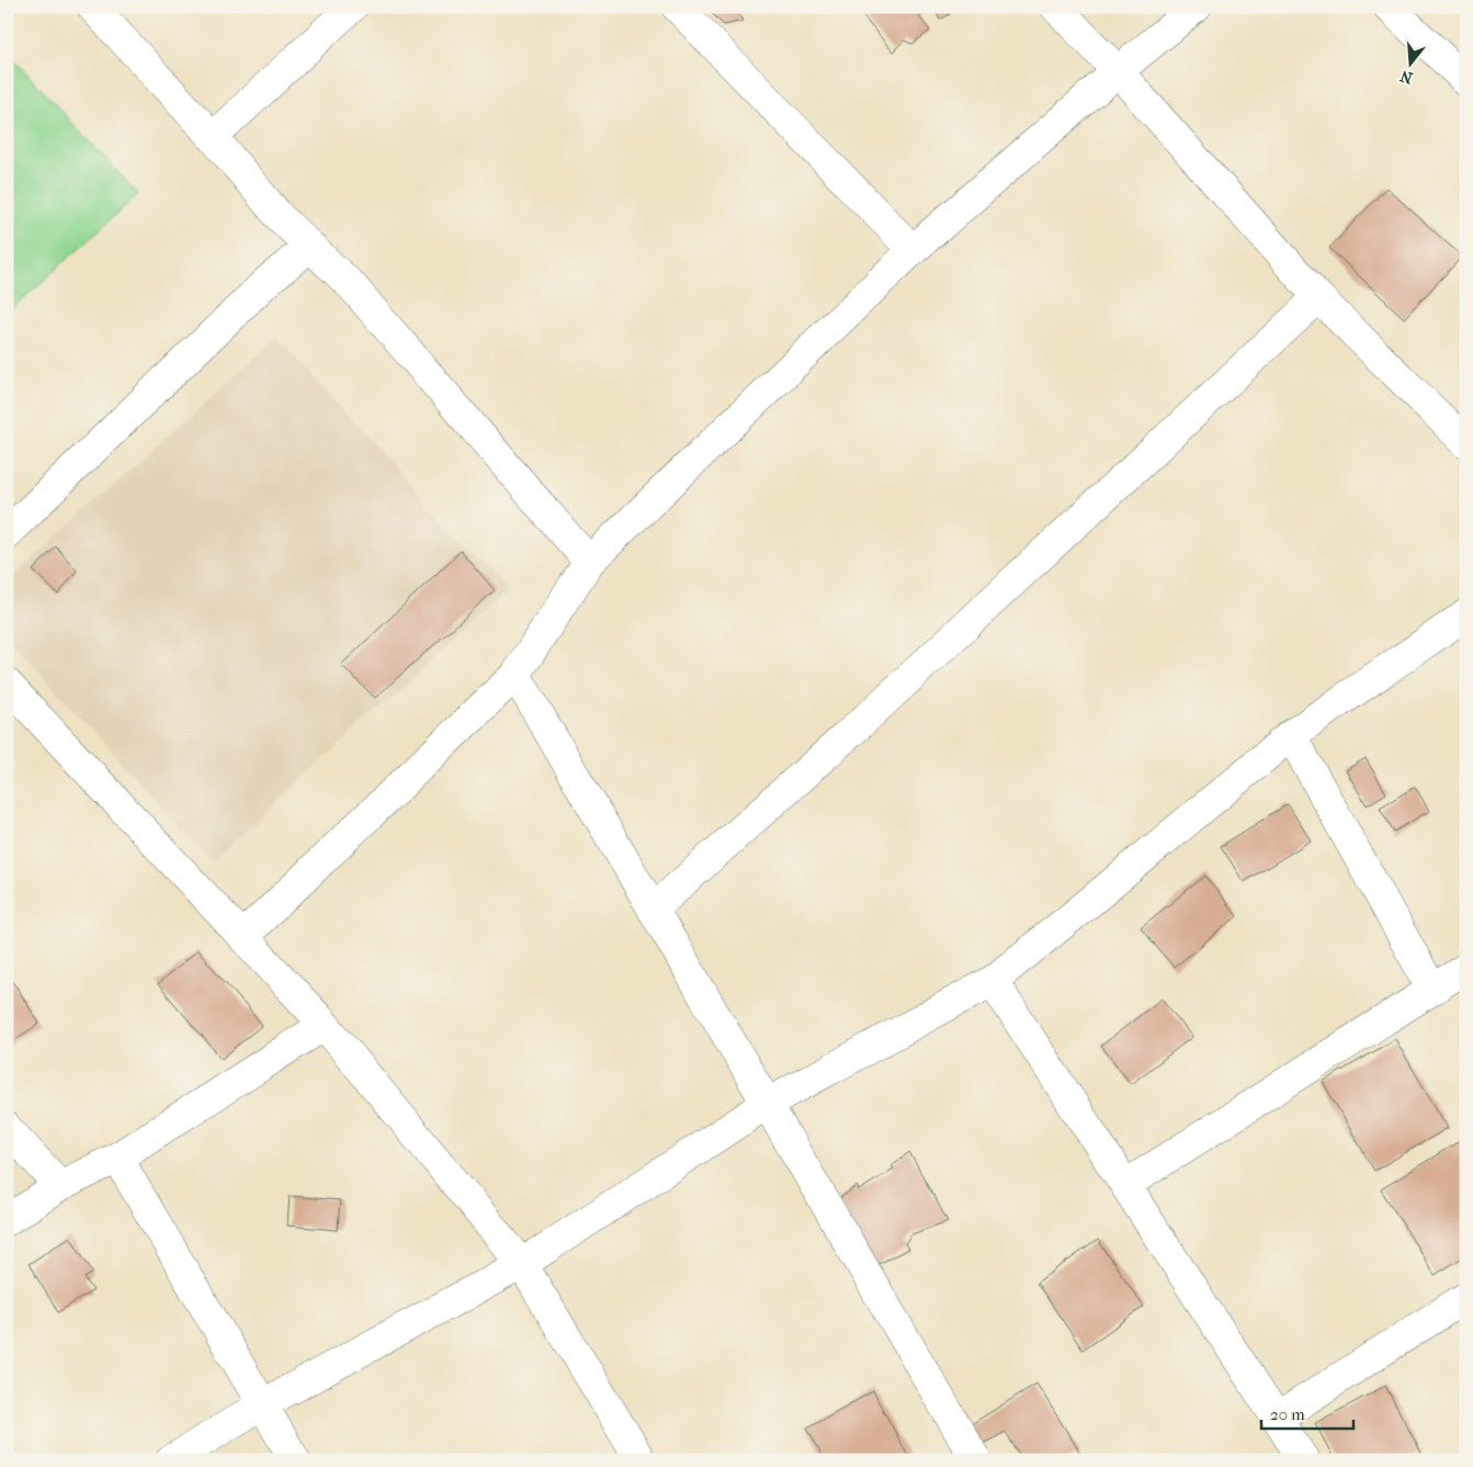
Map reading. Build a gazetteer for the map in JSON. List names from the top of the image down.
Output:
{
  "scale_bar": "20 m",
  "north": "bottom"
}
